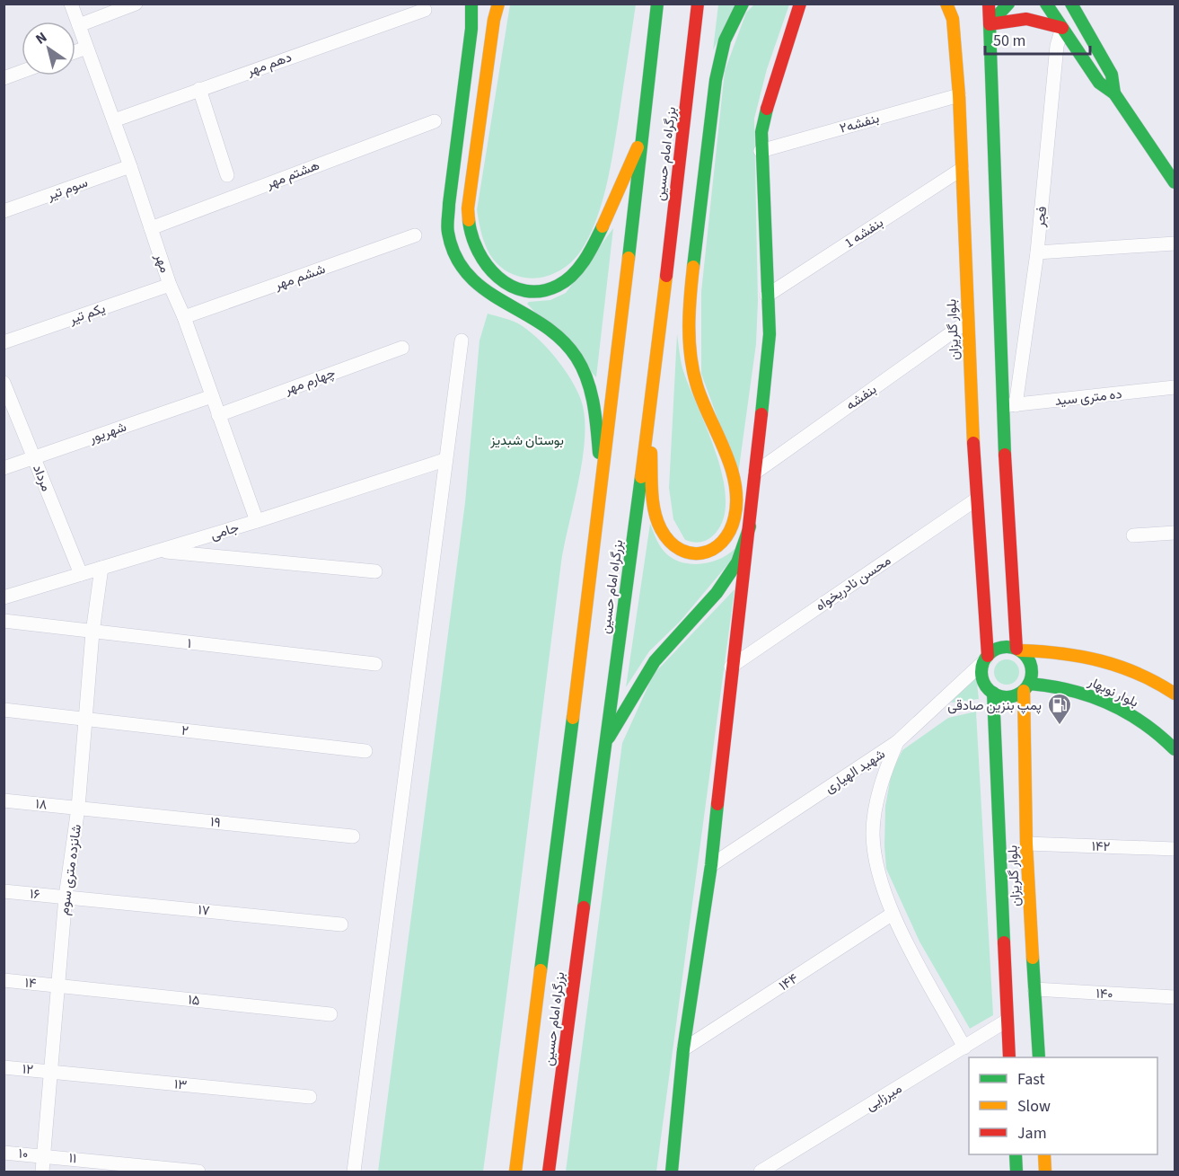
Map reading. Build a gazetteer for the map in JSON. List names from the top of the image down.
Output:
{
  "streets": {
    "main road": ["بزرگراه امام حسین", "بلوار گلریزان", "بلوار نوبهار"],
    "street": [
      "دهم مهر",
      "بنفشه۲",
      "هشتم مهر",
      "سوم تیر",
      "فجر",
      "بنفشه 1",
      "مهر",
      "ششم مهر",
      "یکم تیر",
      "چهارم مهر",
      "بنفشه",
      "ده متری سید",
      "شهریور",
      "مرداد",
      "جامی",
      "محسن نادریخواه",
      "۱",
      "۲",
      "شهید الهیاری",
      "۱۸",
      "۱۹",
      "۱۴۲",
      "شانزده متری سوم",
      "۱۶",
      "۱۷",
      "۱۴۴",
      "۱۴",
      "۱۴۰",
      "۱۵",
      "۱۲",
      "۱۳",
      "میرزایی",
      "۱۰",
      "۱۱"
    ]
  },
  "crossings": [
    ["دهم مهر", "مهر"],
    ["بنفشه۲", "بلوار گلریزان"],
    ["هشتم مهر", "مهر"],
    ["سوم تیر", "مهر"],
    ["فجر", "ده متری سید"],
    ["بنفشه 1", "بلوار گلریزان"],
    ["مهر", "ششم مهر"],
    ["مهر", "یکم تیر"],
    ["مهر", "چهارم مهر"],
    ["مهر", "شهریور"],
    ["مهر", "جامی"],
    ["بلوار گلریزان", "بنفشه"],
    ["بلوار گلریزان", "محسن نادریخواه"],
    ["بلوار گلریزان", "بلوار نوبهار"],
    ["بلوار گلریزان", "شهید الهیاری"],
    ["بلوار گلریزان", "۱۴۲"],
    ["بلوار گلریزان", "۱۴۰"],
    ["بلوار گلریزان", "میرزایی"],
    ["شهریور", "مرداد"],
    ["مرداد", "جامی"],
    ["جامی", "شانزده متری سوم"],
    ["۱", "شانزده متری سوم"],
    ["بلوار نوبهار", "شهید الهیاری"],
    ["۲", "شانزده متری سوم"],
    ["۱۸", "۱۹"],
    ["۱۸", "شانزده متری سوم"],
    ["۱۹", "شانزده متری سوم"],
    ["شانزده متری سوم", "۱۶"],
    ["شانزده متری سوم", "۱۷"],
    ["شانزده متری سوم", "۱۴"],
    ["شانزده متری سوم", "۱۵"],
    ["شانزده متری سوم", "۱۲"],
    ["شانزده متری سوم", "۱۳"],
    ["شانزده متری سوم", "۱۰"],
    ["شانزده متری سوم", "۱۱"],
    ["۱۶", "۱۷"],
    ["۱۴", "۱۵"],
    ["۱۲", "۱۳"],
    ["۱۰", "۱۱"]
  ],
  "parks": ["بوستان شبدیز"],
  "places": {
    "fuel station": ["پمپ بنزین صادقی"]
  },
  "legend": ["Fast", "Slow", "Jam"],
  "scale_bar": "50 m",
  "north": "top left"
}
